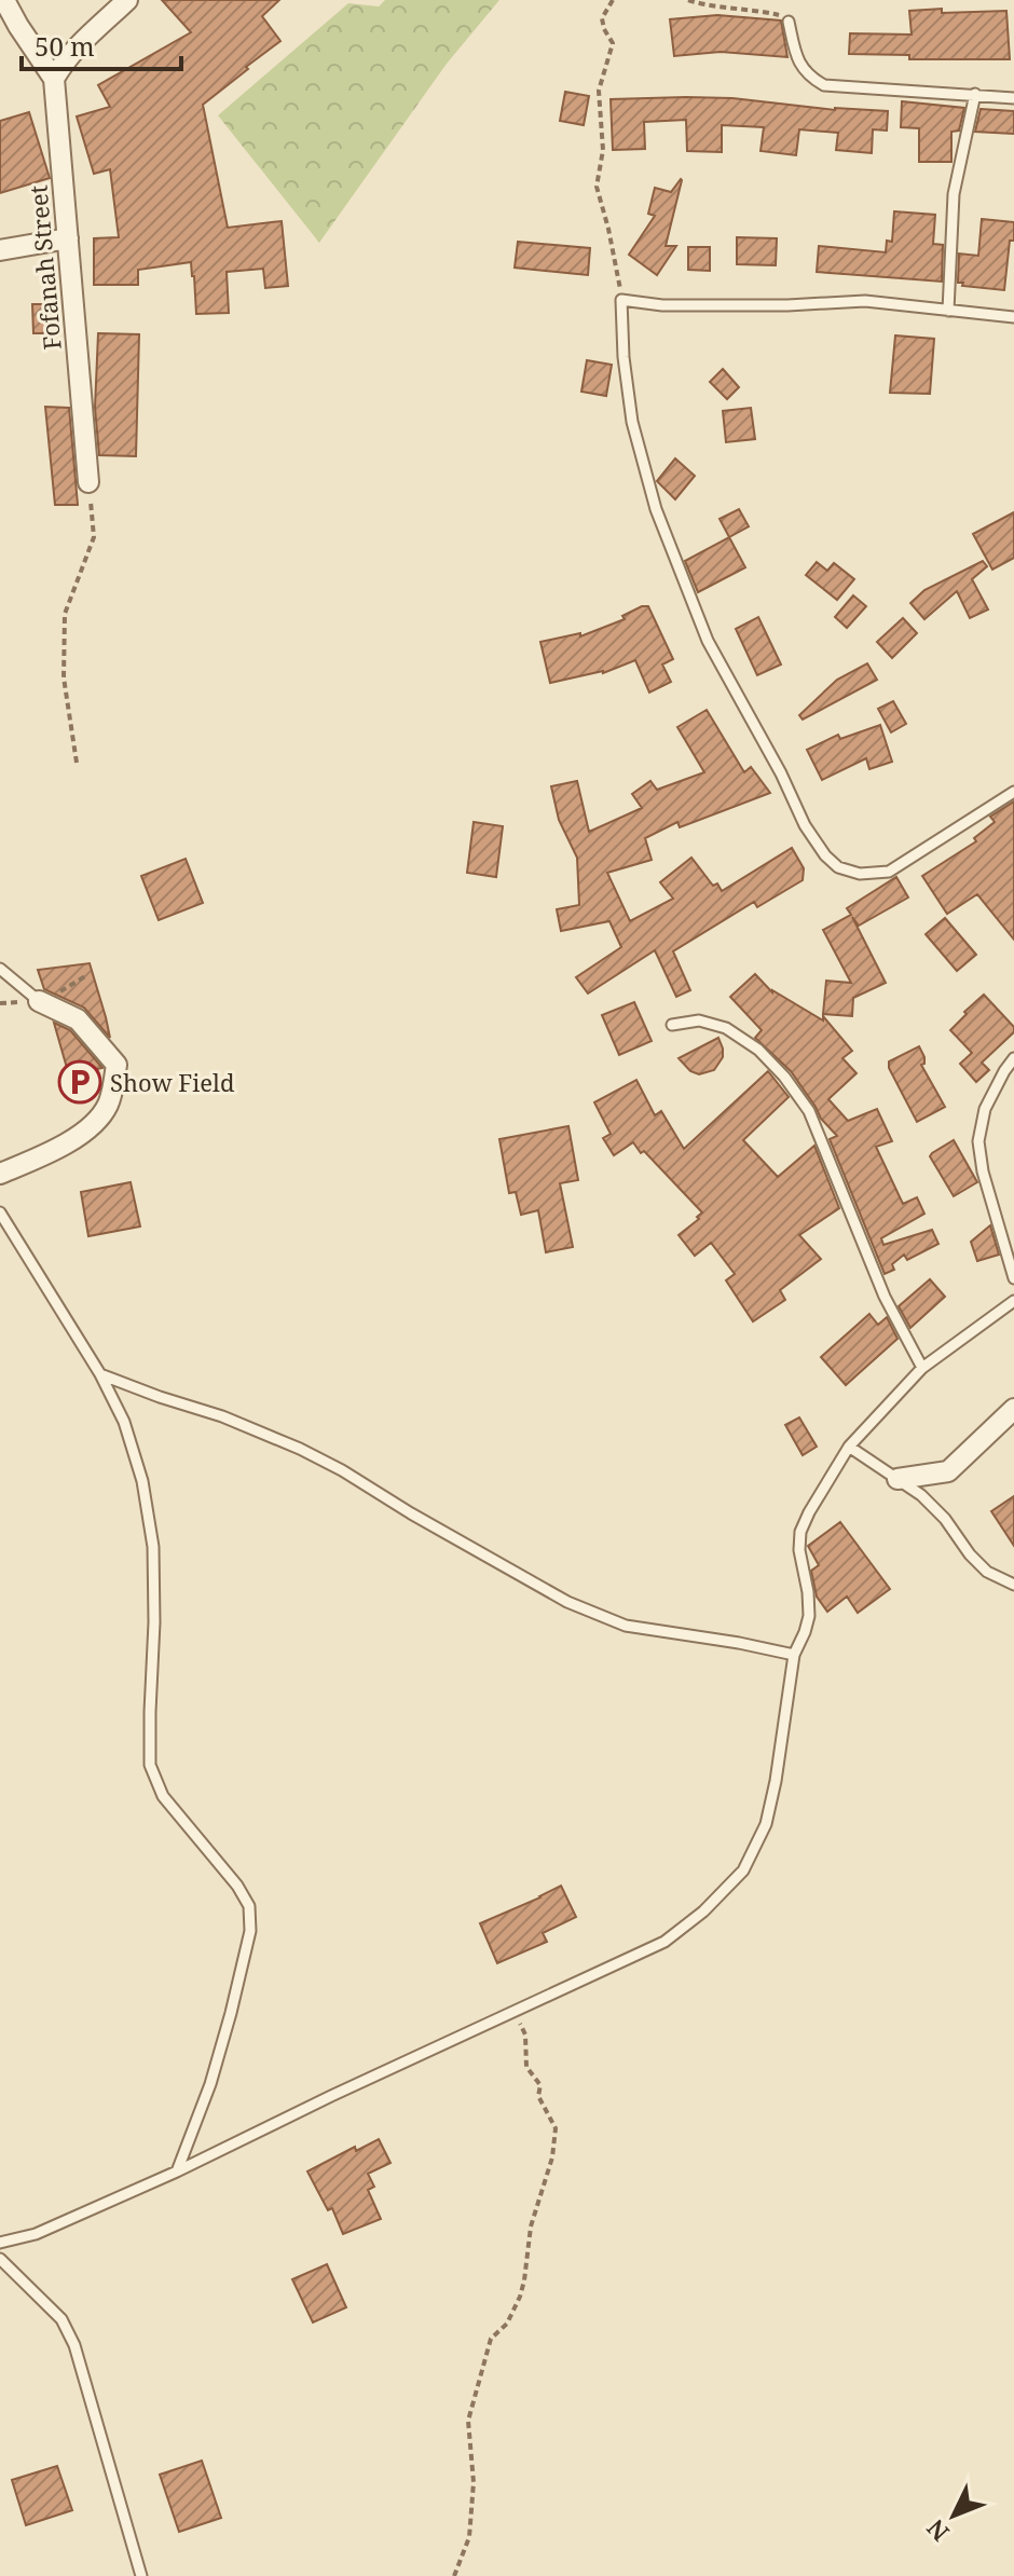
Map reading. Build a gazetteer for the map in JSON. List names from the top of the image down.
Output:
{
  "streets": {
    "street": ["Fofanah Street"]
  },
  "places": {
    "parking": ["Show Field"]
  },
  "scale_bar": "50 m",
  "north": "bottom left"
}
